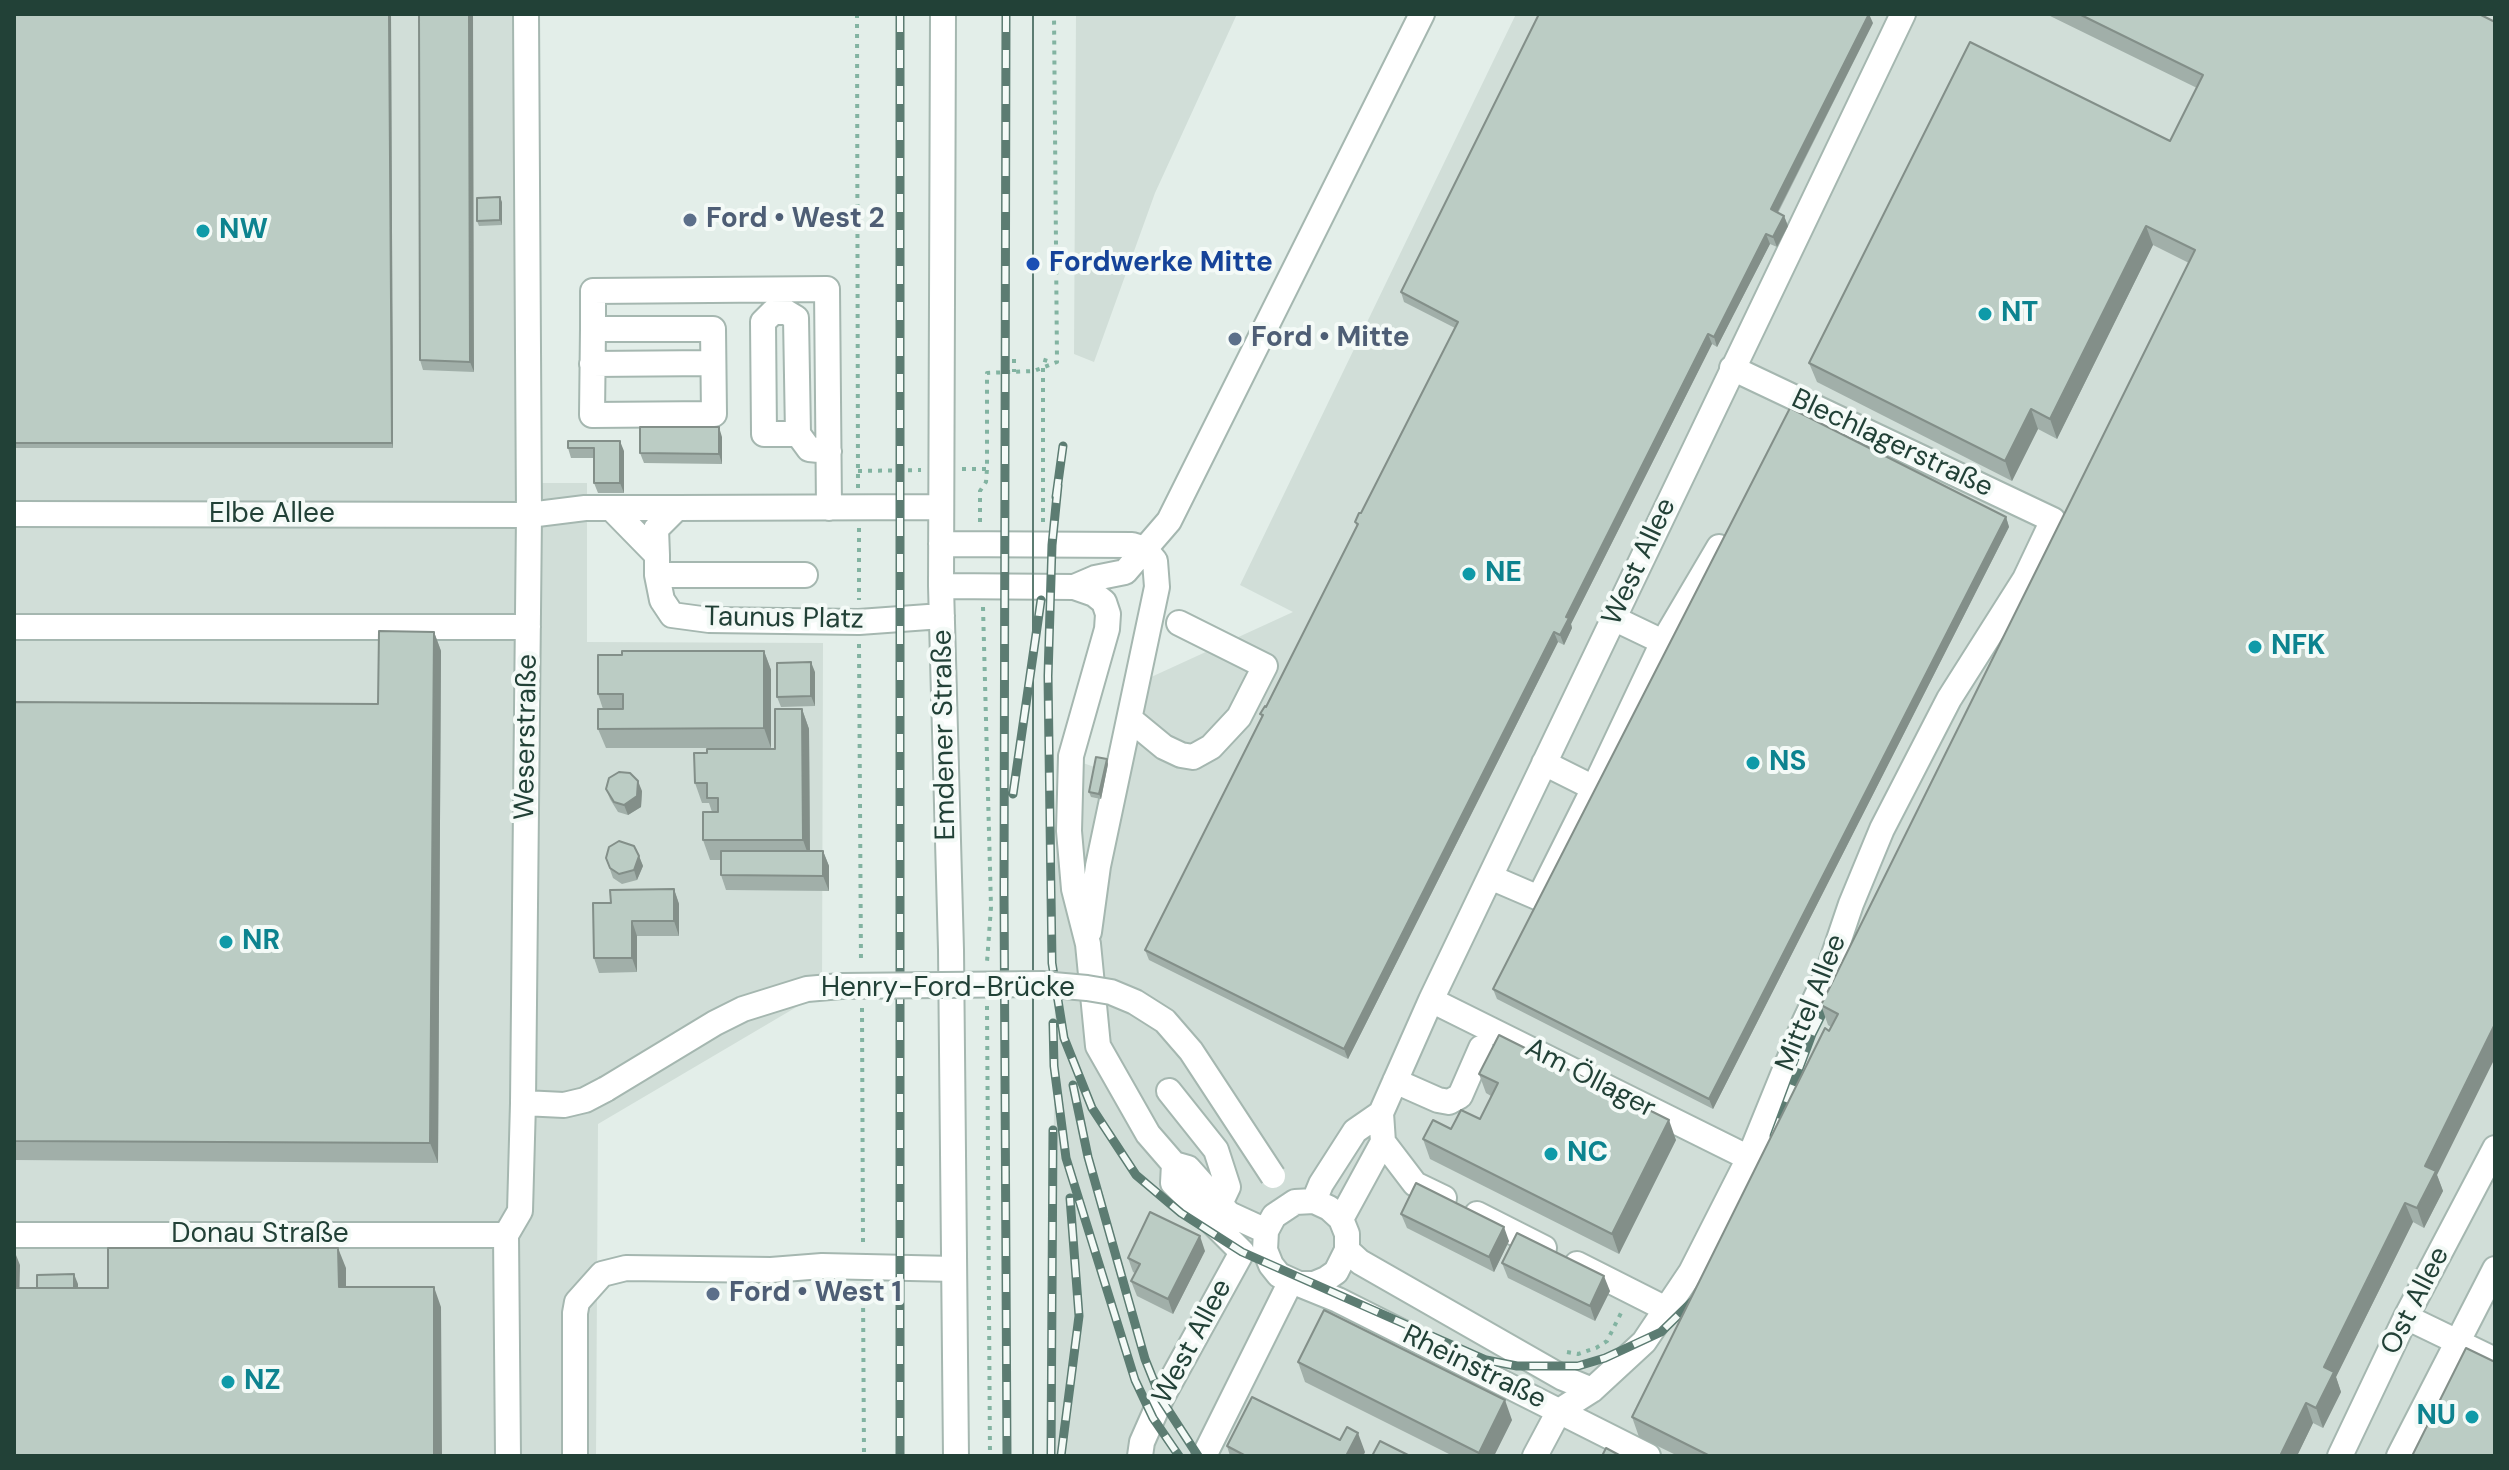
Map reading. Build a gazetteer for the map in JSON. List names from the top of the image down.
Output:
{
  "streets": {
    "street": [
      "Blechlagerstraße",
      "Elbe Allee",
      "West Allee",
      "Taunus Platz",
      "Emdener Straße",
      "Weserstraße",
      "Henry-Ford-Brücke",
      "Mittel Allee",
      "Am Öllager",
      "Donau Straße",
      "Ost Allee",
      "Rheinstraße"
    ]
  },
  "crossings": [
    ["Blechlagerstraße", "West Allee"],
    ["Blechlagerstraße", "Mittel Allee"],
    ["Elbe Allee", "Weserstraße"],
    ["West Allee", "Henry-Ford-Brücke"],
    ["West Allee", "Am Öllager"],
    ["West Allee", "Rheinstraße"],
    ["Taunus Platz", "Emdener Straße"],
    ["Weserstraße", "Henry-Ford-Brücke"],
    ["Weserstraße", "Donau Straße"],
    ["Henry-Ford-Brücke", "Rheinstraße"],
    ["Mittel Allee", "Am Öllager"],
    ["Mittel Allee", "Rheinstraße"]
  ],
  "places": [
    "Ford • West 2",
    "NW",
    "Fordwerke Mitte",
    "NT",
    "Ford • Mitte",
    "NE",
    "NFK",
    "NS",
    "NR",
    "NC",
    "Ford • West 1",
    "NZ",
    "NU"
  ]
}
